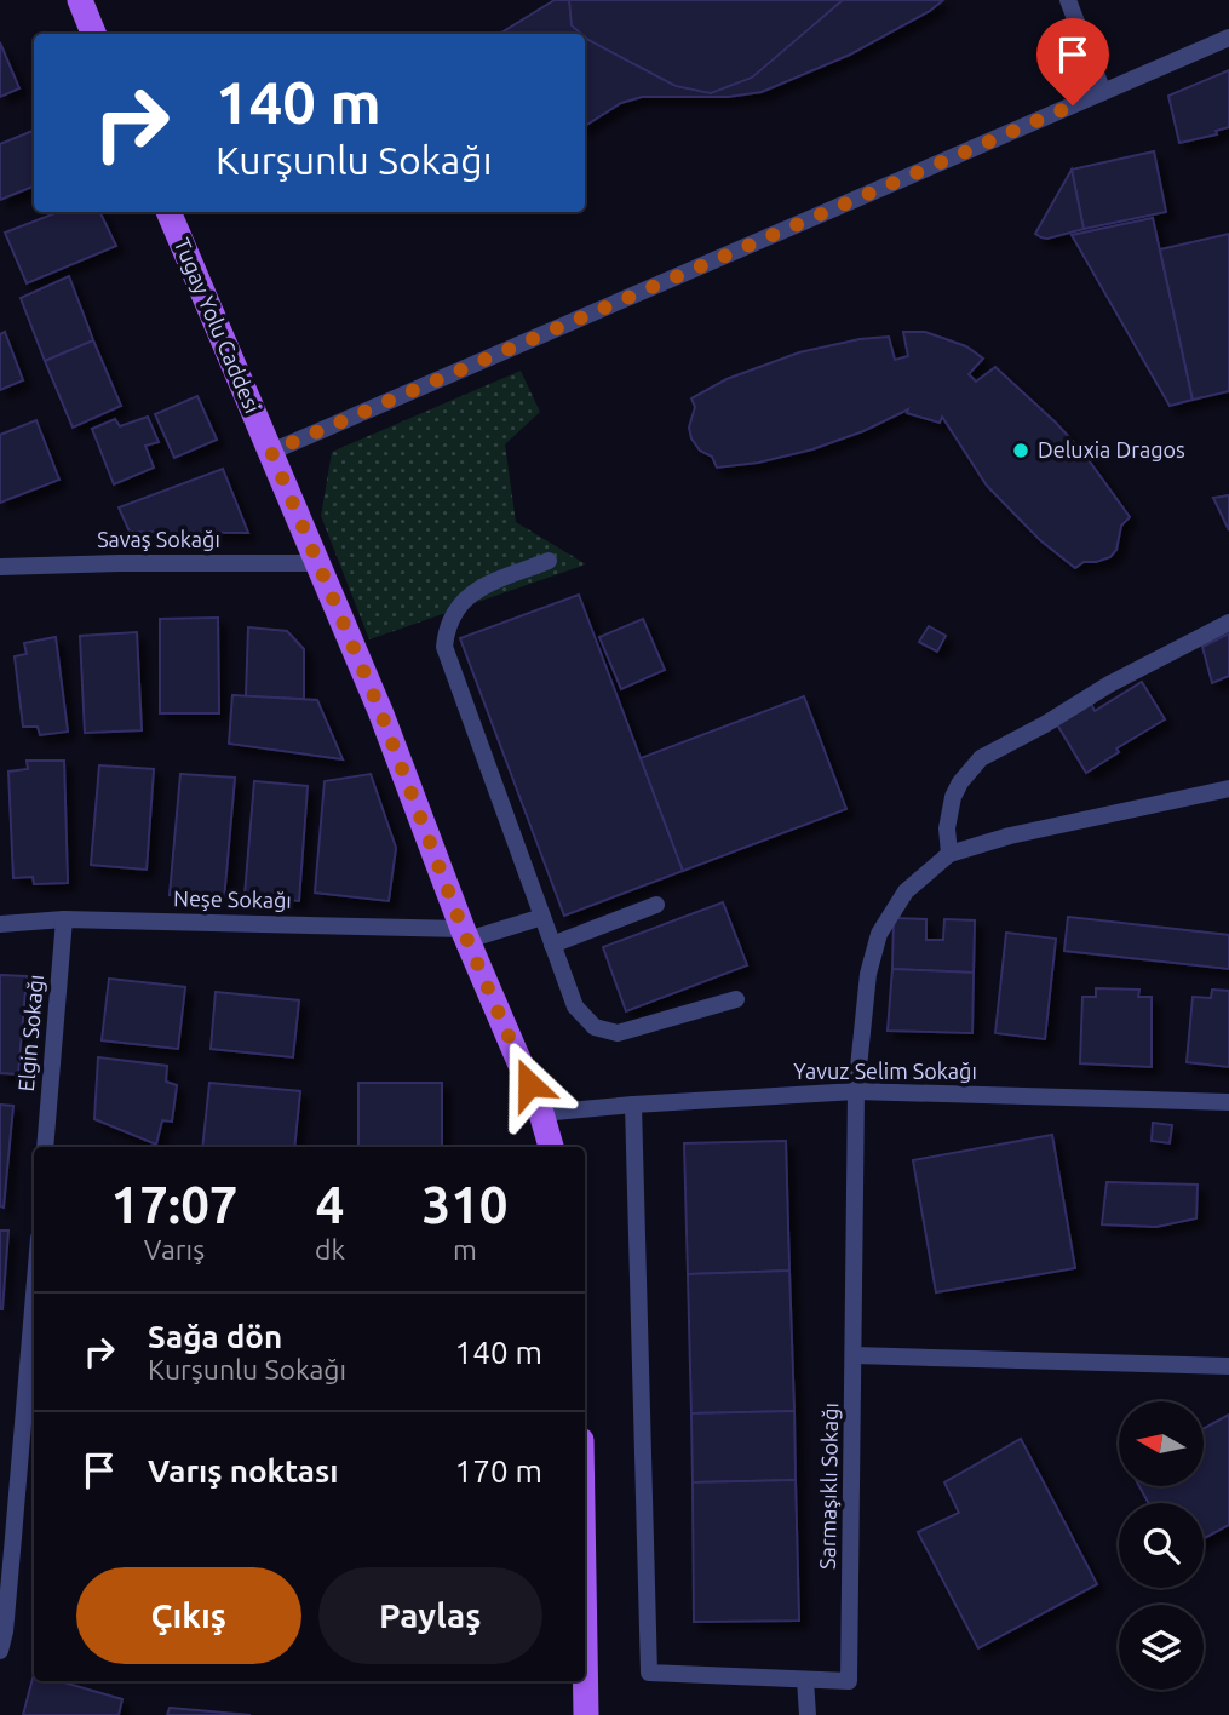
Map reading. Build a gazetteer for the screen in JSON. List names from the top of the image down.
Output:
{
  "streets": {
    "main road": ["Tugay Yolu Caddesi"],
    "street": [
      "Savaş Sokağı",
      "Neşe Sokağı",
      "Elgin Sokağı",
      "Yavuz Selim Sokağı",
      "Sarmaşıklı Sokağı"
    ]
  },
  "crossings": [
    ["Tugay Yolu Caddesi", "Savaş Sokağı"],
    ["Tugay Yolu Caddesi", "Neşe Sokağı"],
    ["Tugay Yolu Caddesi", "Yavuz Selim Sokağı"],
    ["Neşe Sokağı", "Elgin Sokağı"],
    ["Yavuz Selim Sokağı", "Sarmaşıklı Sokağı"]
  ],
  "places": ["Deluxia Dragos"],
  "north": "left",
  "page": {
    "turn": ["140 m", "Kurşunlu Sokağı"],
    "eta": [
      "17:07",
      "Varış",
      "4",
      "dk",
      "310",
      "m"
    ],
    "list": [
      {
        "name": "Sağa dön",
        "note": "Kurşunlu Sokağı",
        "value": "140 m"
      },
      {
        "name": "Varış noktası",
        "value": "170 m"
      }
    ],
    "buttons": ["Çıkış", "Paylaş"]
  }
}
